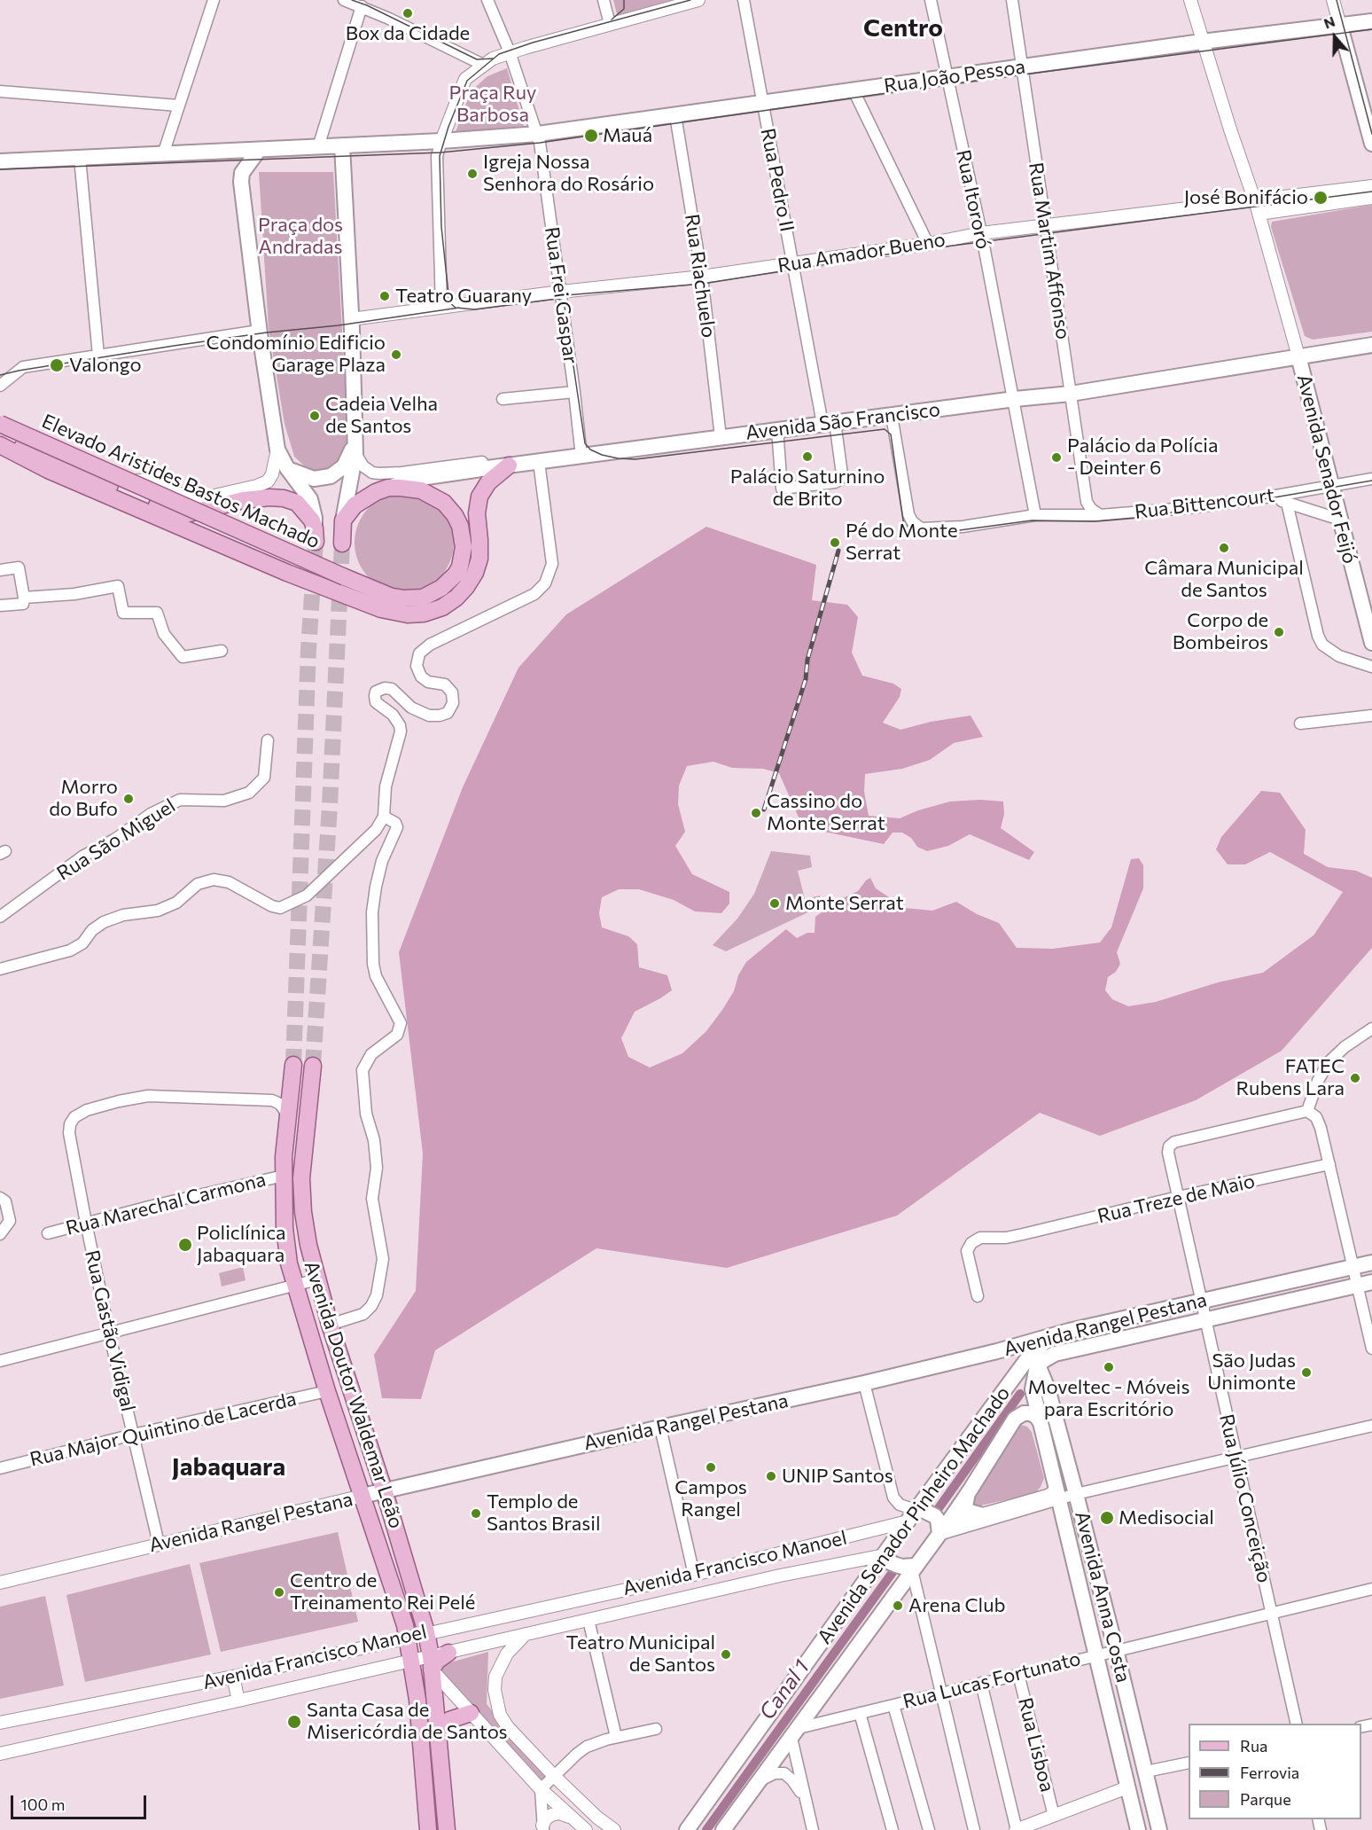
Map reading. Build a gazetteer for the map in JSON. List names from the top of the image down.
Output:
{
  "streets": {
    "main road": [
      "Rua João Pessoa",
      "Avenida São Francisco",
      "Avenida Senador Feijó",
      "Elevado Aristides Bastos Machado",
      "Avenida Rangel Pestana",
      "Avenida Doutor Waldemar Leão",
      "Avenida Senador Pinheiro Machado",
      "Avenida Anna Costa"
    ],
    "street": [
      "Rua Pedro II",
      "Rua Itororó",
      "Rua Martim Affonso",
      "Rua Amador Bueno",
      "Rua Riachuelo",
      "Rua Frei Gaspar",
      "Rua Bittencourt",
      "Rua São Miguel",
      "Rua Treze de Maio",
      "Rua Marechal Carmona",
      "Rua Gastão Vidigal",
      "Rua Major Quintino de Lacerda",
      "Rua Júlio Conceição",
      "Avenida Francisco Manoel",
      "Rua Lucas Fortunato",
      "Rua Lisboa"
    ]
  },
  "crossings": [
    ["Rua João Pessoa", "Rua Pedro II"],
    ["Rua João Pessoa", "Rua Itororó"],
    ["Rua João Pessoa", "Rua Martim Affonso"],
    ["Rua João Pessoa", "Rua Riachuelo"],
    ["Rua João Pessoa", "Rua Frei Gaspar"],
    ["Rua Pedro II", "Rua Amador Bueno"],
    ["Rua Pedro II", "Avenida São Francisco"],
    ["Rua Itororó", "Rua Amador Bueno"],
    ["Rua Itororó", "Avenida São Francisco"],
    ["Rua Itororó", "Rua Bittencourt"],
    ["Rua Martim Affonso", "Rua Amador Bueno"],
    ["Rua Martim Affonso", "Avenida São Francisco"],
    ["Rua Amador Bueno", "Rua Riachuelo"],
    ["Rua Amador Bueno", "Rua Frei Gaspar"],
    ["Rua Riachuelo", "Avenida São Francisco"],
    ["Rua Frei Gaspar", "Avenida São Francisco"],
    ["Avenida São Francisco", "Avenida Senador Feijó"],
    ["Avenida São Francisco", "Rua Bittencourt"],
    ["Avenida Senador Feijó", "Rua Bittencourt"],
    ["Rua Treze de Maio", "Rua Júlio Conceição"],
    ["Rua Marechal Carmona", "Rua Gastão Vidigal"],
    ["Rua Marechal Carmona", "Avenida Doutor Waldemar Leão"],
    ["Avenida Rangel Pestana", "Rua Gastão Vidigal"],
    ["Avenida Rangel Pestana", "Avenida Doutor Waldemar Leão"],
    ["Avenida Rangel Pestana", "Rua Júlio Conceição"],
    ["Avenida Rangel Pestana", "Avenida Senador Pinheiro Machado"],
    ["Avenida Rangel Pestana", "Avenida Anna Costa"],
    ["Rua Gastão Vidigal", "Avenida Doutor Waldemar Leão"],
    ["Rua Gastão Vidigal", "Rua Major Quintino de Lacerda"],
    ["Avenida Doutor Waldemar Leão", "Rua Major Quintino de Lacerda"],
    ["Avenida Doutor Waldemar Leão", "Avenida Francisco Manoel"],
    ["Rua Júlio Conceição", "Rua Lucas Fortunato"],
    ["Avenida Senador Pinheiro Machado", "Avenida Francisco Manoel"],
    ["Avenida Senador Pinheiro Machado", "Avenida Anna Costa"],
    ["Avenida Senador Pinheiro Machado", "Rua Lucas Fortunato"],
    ["Avenida Anna Costa", "Rua Lucas Fortunato"],
    ["Rua Lucas Fortunato", "Rua Lisboa"]
  ],
  "districts": ["Centro", "Jabaquara"],
  "water": ["Canal 1"],
  "parks": ["Praça Ruy Barbosa", "Praça dos Andradas"],
  "places": [
    "Box da Cidade",
    "Mauá",
    "Igreja Nossa Senhora do Rosário",
    "José Bonifácio",
    "Teatro Guarany",
    "Condomínio Edificio Garage Plaza",
    "Valongo",
    "Cadeia Velha de Santos",
    "Palácio Saturnino de Brito",
    "Palácio da Polícia - Deinter 6",
    "Pé do Monte Serrat",
    "Câmara Municipal de Santos",
    "Corpo de Bombeiros",
    "Morro do Bufo",
    "Cassino do Monte Serrat",
    "Monte Serrat",
    "FATEC Rubens Lara",
    "Policlínica Jabaquara",
    "Moveltec - Móveis para Escritório",
    "São Judas Unimonte",
    "Campos Rangel",
    "UNIP Santos",
    "Templo de Santos Brasil",
    "Medisocial",
    "Centro de Treinamento Rei Pelé",
    "Arena Club",
    "Teatro Municipal de Santos",
    "Santa Casa de Misericórdia de Santos"
  ],
  "legend": ["Rua", "Ferrovia", "Parque"],
  "scale_bar": "100 m",
  "north": "top"
}
